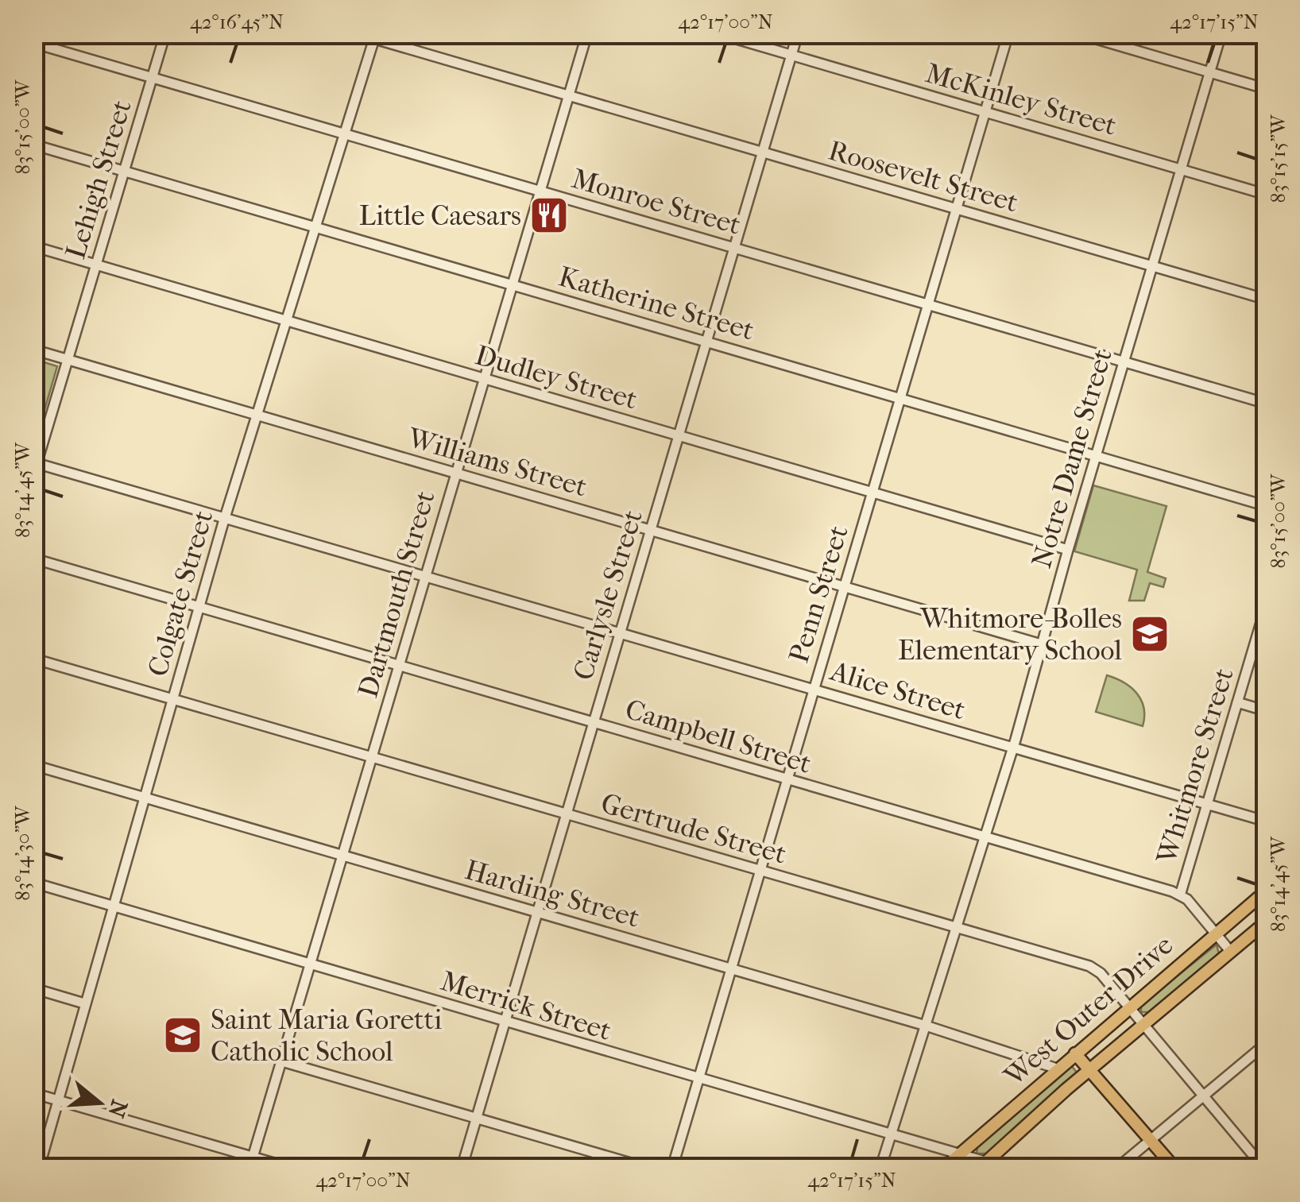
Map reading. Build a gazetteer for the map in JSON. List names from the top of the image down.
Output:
{
  "streets": {
    "main road": ["West Outer Drive"],
    "street": [
      "McKinley Street",
      "Roosevelt Street",
      "Lehigh Street",
      "Monroe Street",
      "Katherine Street",
      "Dudley Street",
      "Notre Dame Street",
      "Williams Street",
      "Colgate Street",
      "Dartmouth Street",
      "Penn Street",
      "Carlysle Street",
      "Alice Street",
      "Campbell Street",
      "Whitmore Street",
      "Gertrude Street",
      "Harding Street",
      "Merrick Street"
    ]
  },
  "crossings": [
    ["McKinley Street", "Notre Dame Street"],
    ["McKinley Street", "Penn Street"],
    ["McKinley Street", "Carlysle Street"],
    ["Roosevelt Street", "Notre Dame Street"],
    ["Roosevelt Street", "Colgate Street"],
    ["Roosevelt Street", "Dartmouth Street"],
    ["Roosevelt Street", "Penn Street"],
    ["Roosevelt Street", "Carlysle Street"],
    ["Lehigh Street", "Monroe Street"],
    ["Lehigh Street", "Katherine Street"],
    ["Lehigh Street", "Dudley Street"],
    ["Lehigh Street", "Williams Street"],
    ["Lehigh Street", "Alice Street"],
    ["Monroe Street", "Notre Dame Street"],
    ["Monroe Street", "Colgate Street"],
    ["Monroe Street", "Dartmouth Street"],
    ["Monroe Street", "Penn Street"],
    ["Monroe Street", "Carlysle Street"],
    ["Katherine Street", "Notre Dame Street"],
    ["Katherine Street", "Colgate Street"],
    ["Katherine Street", "Dartmouth Street"],
    ["Katherine Street", "Penn Street"],
    ["Katherine Street", "Carlysle Street"],
    ["Dudley Street", "Notre Dame Street"],
    ["Dudley Street", "Colgate Street"],
    ["Dudley Street", "Dartmouth Street"],
    ["Dudley Street", "Penn Street"],
    ["Dudley Street", "Carlysle Street"],
    ["Notre Dame Street", "Williams Street"],
    ["Notre Dame Street", "Alice Street"],
    ["Notre Dame Street", "Campbell Street"],
    ["Notre Dame Street", "Gertrude Street"],
    ["Notre Dame Street", "Harding Street"],
    ["Notre Dame Street", "Merrick Street"],
    ["Williams Street", "Colgate Street"],
    ["Williams Street", "Dartmouth Street"],
    ["Williams Street", "Penn Street"],
    ["Williams Street", "Carlysle Street"],
    ["Colgate Street", "Alice Street"],
    ["Colgate Street", "Campbell Street"],
    ["Colgate Street", "Gertrude Street"],
    ["Colgate Street", "Harding Street"],
    ["Colgate Street", "Merrick Street"],
    ["Dartmouth Street", "Alice Street"],
    ["Dartmouth Street", "Campbell Street"],
    ["Dartmouth Street", "Gertrude Street"],
    ["Dartmouth Street", "Harding Street"],
    ["Dartmouth Street", "Merrick Street"],
    ["Penn Street", "Alice Street"],
    ["Penn Street", "Campbell Street"],
    ["Penn Street", "Gertrude Street"],
    ["Penn Street", "Harding Street"],
    ["Penn Street", "Merrick Street"],
    ["Carlysle Street", "Alice Street"],
    ["Carlysle Street", "Campbell Street"],
    ["Carlysle Street", "Gertrude Street"],
    ["Carlysle Street", "Harding Street"],
    ["Carlysle Street", "Merrick Street"],
    ["Alice Street", "Whitmore Street"],
    ["Campbell Street", "Whitmore Street"],
    ["Gertrude Street", "West Outer Drive"],
    ["Harding Street", "West Outer Drive"],
    ["Merrick Street", "West Outer Drive"]
  ],
  "places": {
    "restaurant": ["Little Caesars"],
    "school or university": ["Whitmore-Bolles Elementary School", "Saint Maria Goretti Catholic School"]
  },
  "north": "right",
  "coordinates": [
    "42°16'45\"N",
    "42°17'00\"N",
    "42°17'15\"N",
    "83°15'00\"W",
    "83°15'15\"W",
    "83°14'45\"W",
    "83°14'30\"W"
  ]
}
